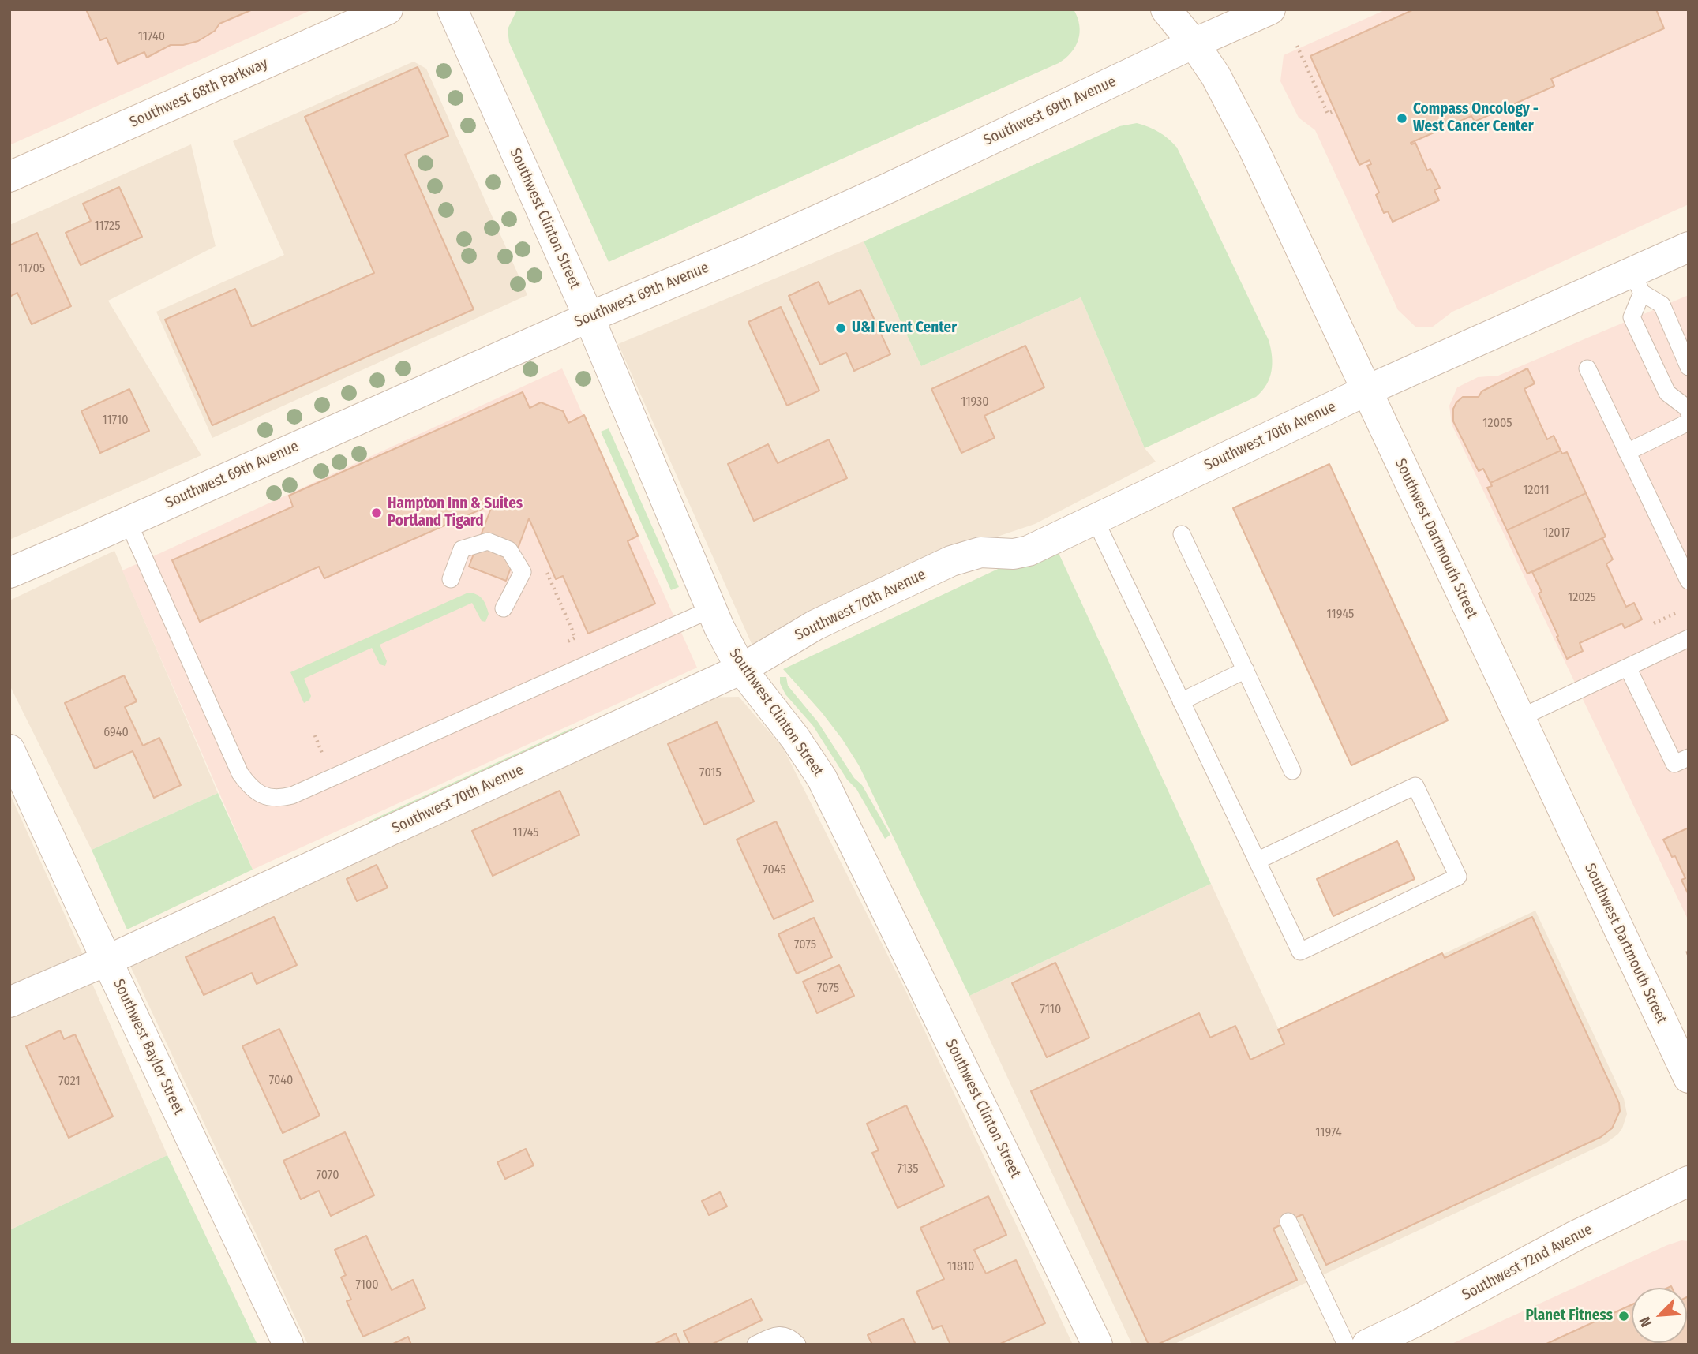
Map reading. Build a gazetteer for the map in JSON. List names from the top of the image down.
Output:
{
  "streets": {
    "street": [
      "Southwest 68th Parkway",
      "Southwest 69th Avenue",
      "Southwest Clinton Street",
      "Southwest 70th Avenue",
      "Southwest Dartmouth Street",
      "Southwest Baylor Street",
      "Southwest 72nd Avenue"
    ]
  },
  "crossings": [
    ["Southwest 69th Avenue", "Southwest Clinton Street"],
    ["Southwest 69th Avenue", "Southwest Dartmouth Street"],
    ["Southwest Clinton Street", "Southwest 70th Avenue"],
    ["Southwest 70th Avenue", "Southwest Dartmouth Street"],
    ["Southwest 70th Avenue", "Southwest Baylor Street"]
  ],
  "places": [
    "Compass Oncology - West Cancer Center",
    "U&I Event Center",
    "Hampton Inn & Suites Portland Tigard",
    "Planet Fitness"
  ],
  "house_numbers": [
    "11740",
    "11725",
    "11705",
    "11930",
    "11710",
    "12005",
    "12011",
    "12017",
    "12025",
    "11945",
    "6940",
    "7015",
    "11745",
    "7045",
    "7075",
    "7075",
    "7110",
    "7040",
    "7021",
    "11974",
    "7135",
    "7070",
    "11810",
    "7100"
  ],
  "north": "bottom left"
}
